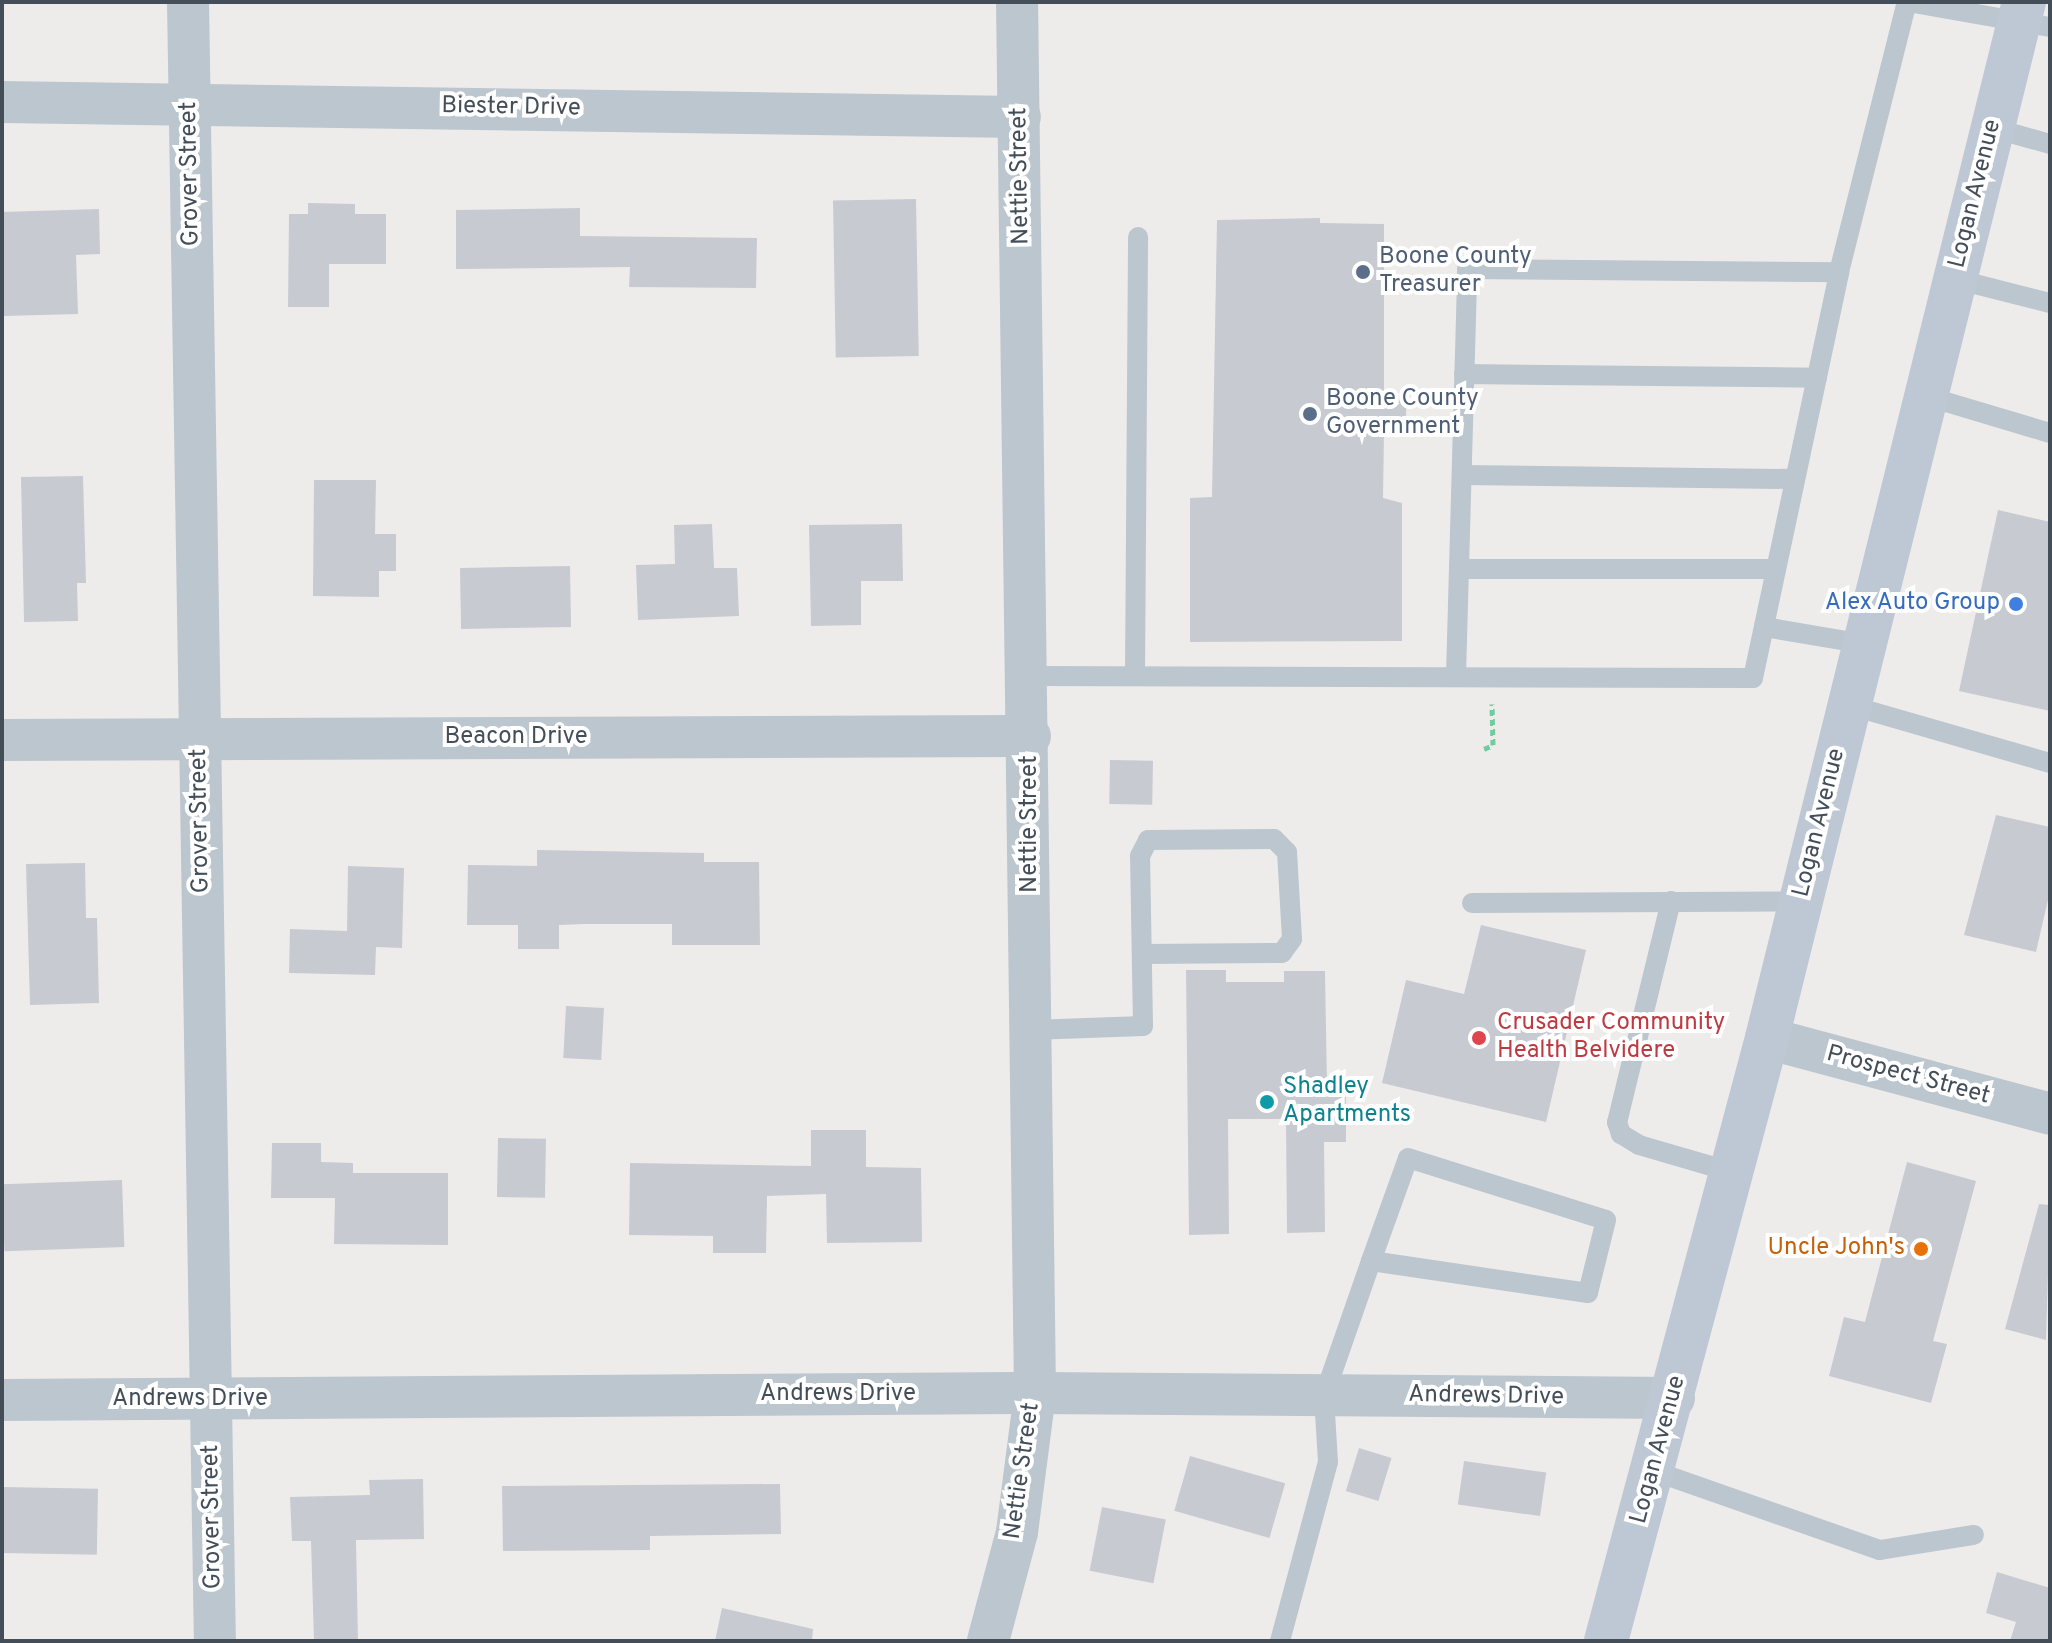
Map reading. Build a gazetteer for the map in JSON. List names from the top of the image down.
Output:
{
  "streets": {
    "main road": ["Logan Avenue"],
    "street": [
      "Biester Drive",
      "Grover Street",
      "Nettie Street",
      "Beacon Drive",
      "Prospect Street",
      "Andrews Drive"
    ]
  },
  "crossings": [
    ["Biester Drive", "Grover Street"],
    ["Biester Drive", "Nettie Street"],
    ["Grover Street", "Beacon Drive"],
    ["Grover Street", "Andrews Drive"],
    ["Nettie Street", "Beacon Drive"],
    ["Nettie Street", "Andrews Drive"],
    ["Logan Avenue", "Prospect Street"],
    ["Logan Avenue", "Andrews Drive"]
  ],
  "places": [
    "Boone County Treasurer",
    "Boone County Government",
    "Alex Auto Group",
    "Crusader Community Health Belvidere",
    "Shadley Apartments",
    "Uncle John's"
  ]
}
